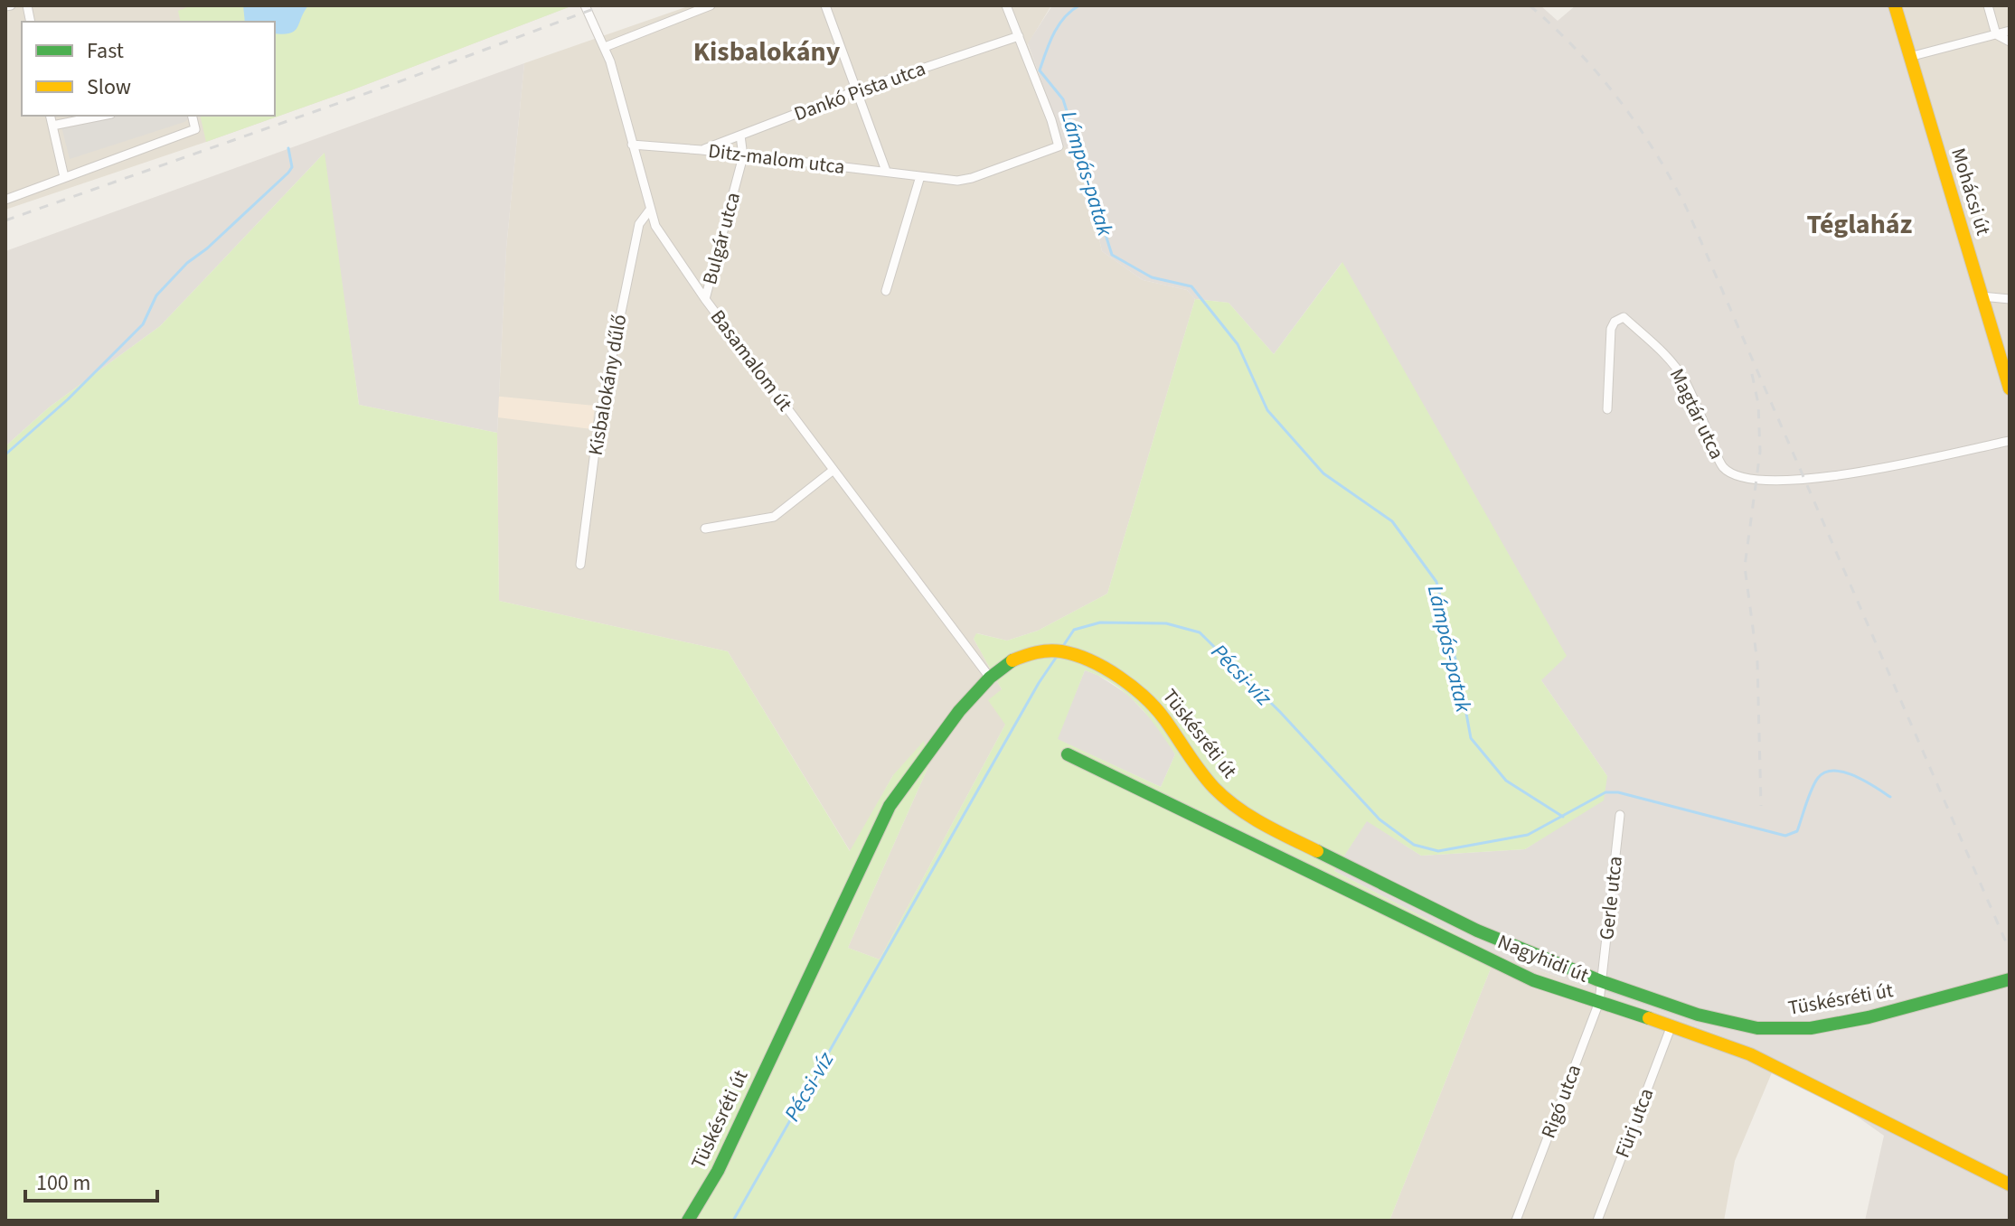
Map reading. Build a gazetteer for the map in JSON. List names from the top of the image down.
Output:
{
  "streets": {
    "street": [
      "Dankó Pista utca",
      "Ditz-malom utca",
      "Mohácsi út",
      "Bulgár utca",
      "Basamalom út",
      "Kisbalokány dűlő",
      "Magtár utca",
      "Tüskésréti út",
      "Gerle utca",
      "Nagyhidi út",
      "Rigó utca",
      "Fürj utca"
    ]
  },
  "crossings": [
    ["Dankó Pista utca", "Ditz-malom utca"],
    ["Dankó Pista utca", "Bulgár utca"],
    ["Ditz-malom utca", "Bulgár utca"],
    ["Ditz-malom utca", "Basamalom út"],
    ["Bulgár utca", "Basamalom út"],
    ["Basamalom út", "Kisbalokány dűlő"],
    ["Basamalom út", "Tüskésréti út"],
    ["Tüskésréti út", "Gerle utca"],
    ["Tüskésréti út", "Rigó utca"],
    ["Gerle utca", "Rigó utca"],
    ["Nagyhidi út", "Rigó utca"],
    ["Nagyhidi út", "Fürj utca"]
  ],
  "districts": ["Kisbalokány", "Téglaház"],
  "water": ["Lámpás-patak", "Pécsi-víz"],
  "legend": ["Fast", "Slow"],
  "scale_bar": "100 m"
}
